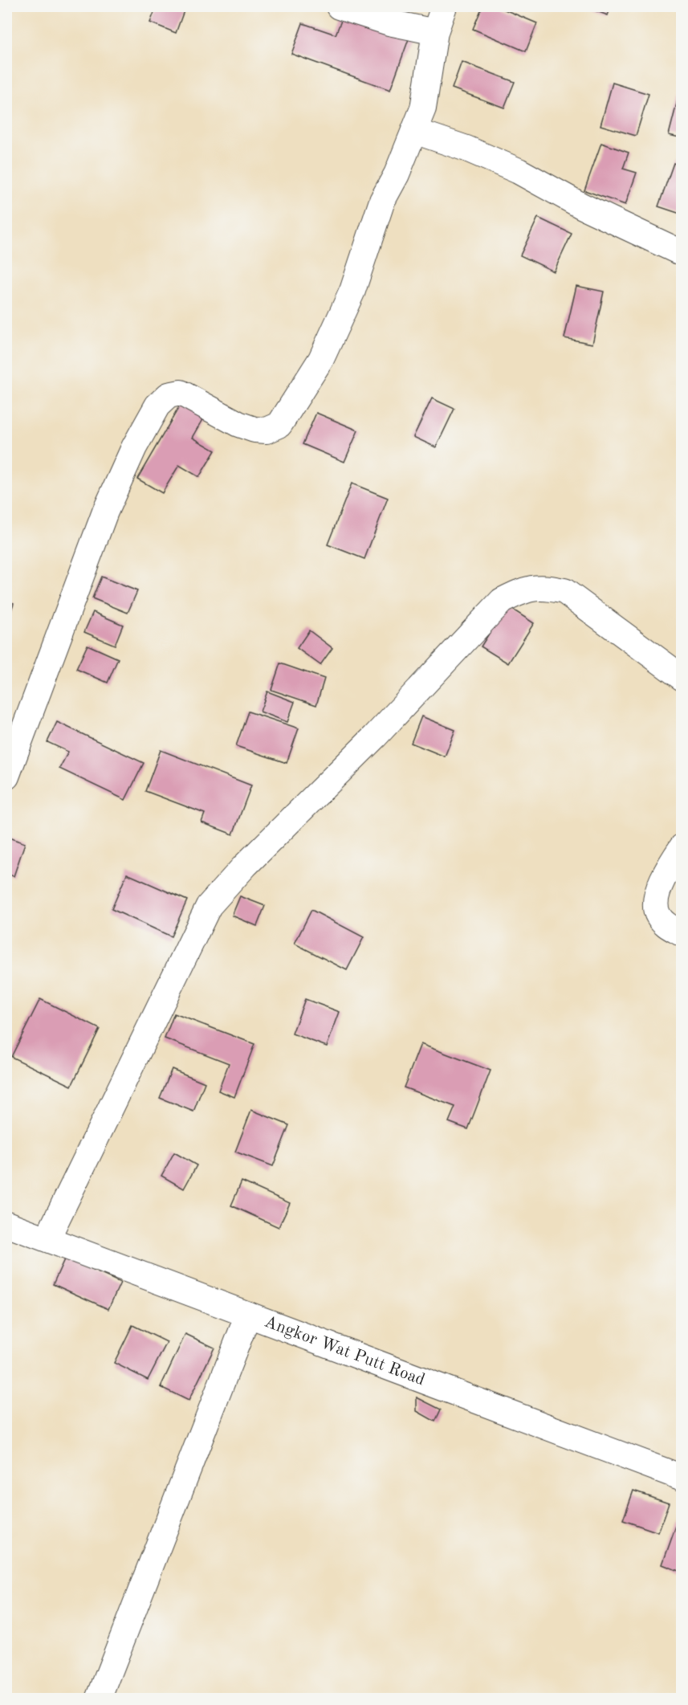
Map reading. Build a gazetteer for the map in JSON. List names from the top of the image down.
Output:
{
  "streets": {
    "street": ["Angkor Wat Putt Road"]
  }
}
